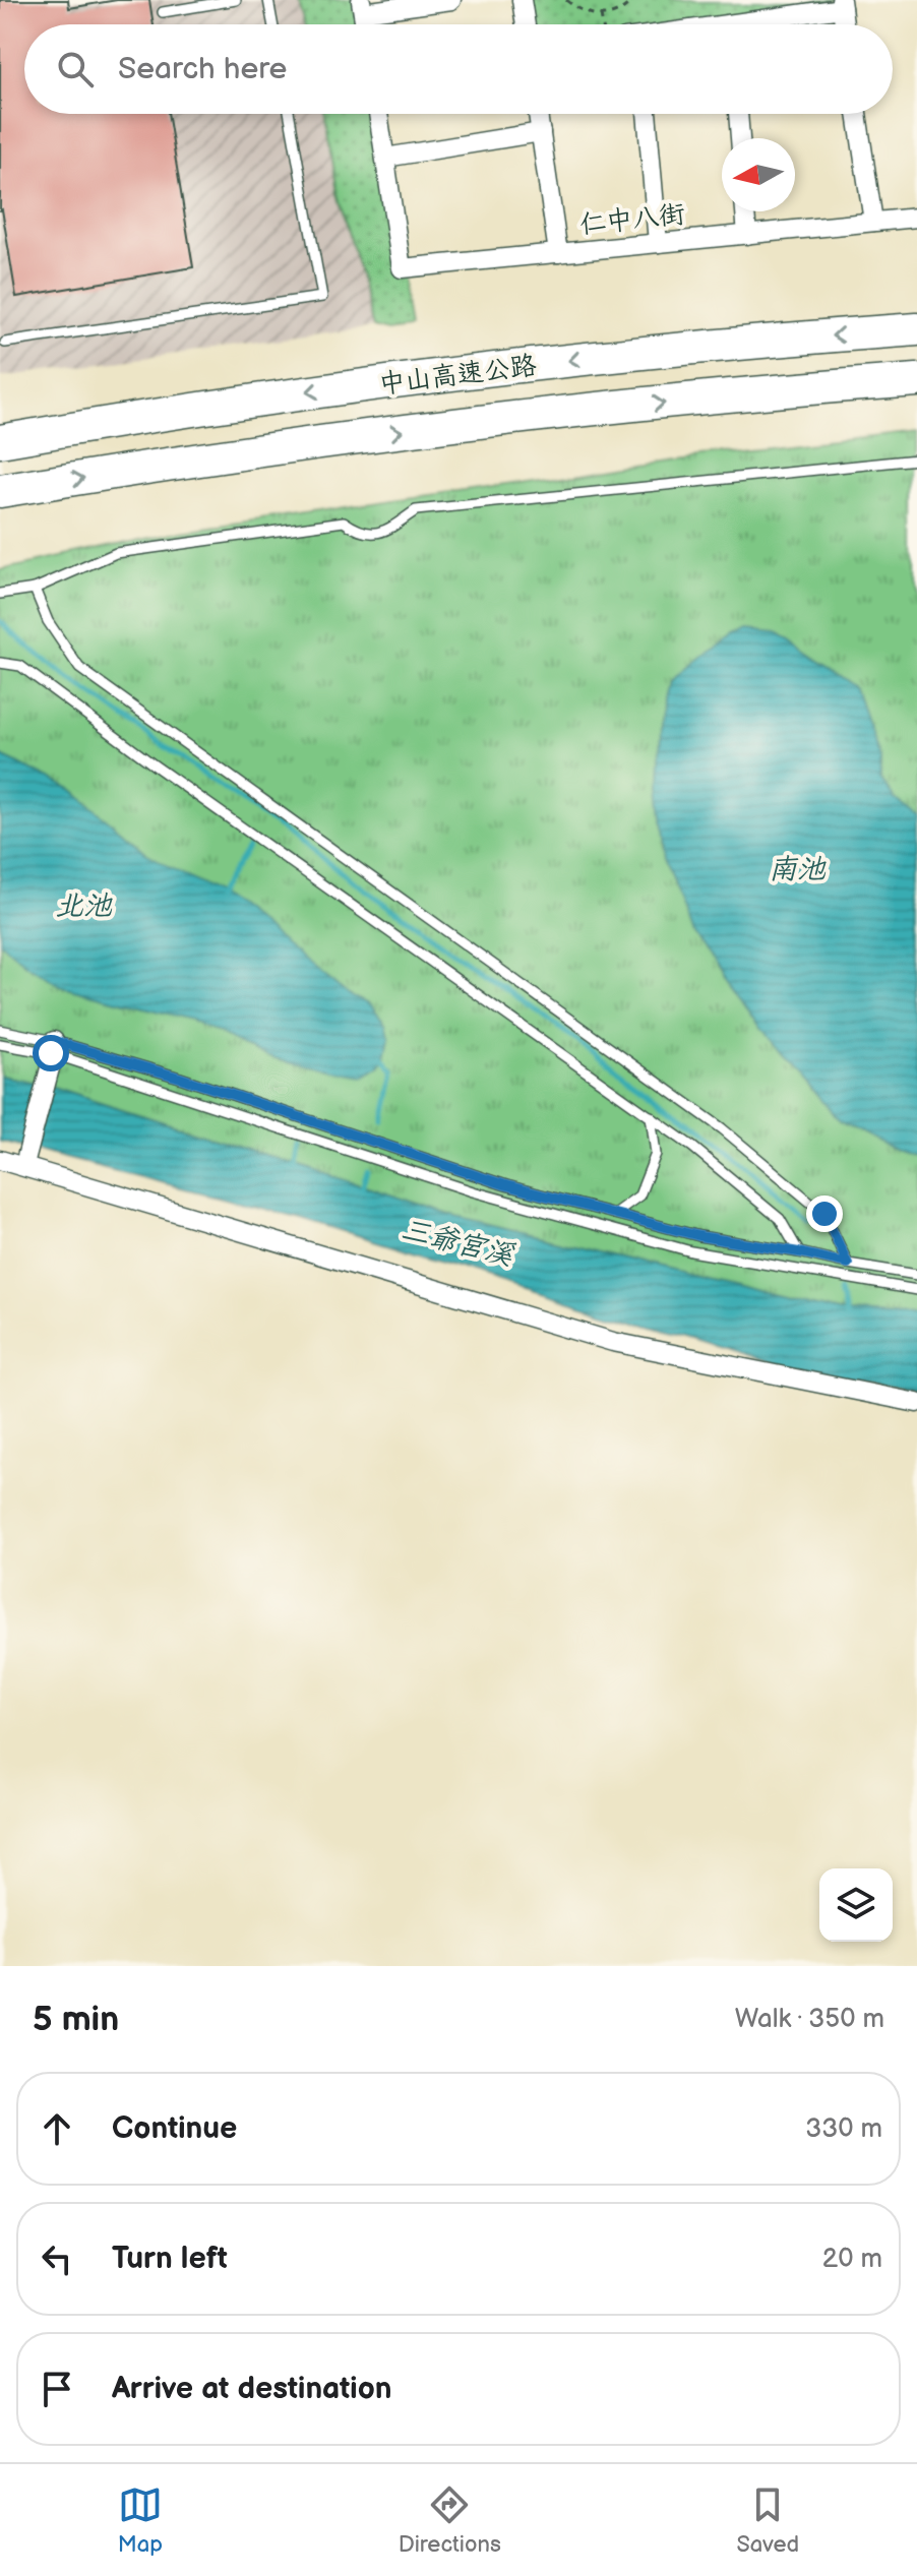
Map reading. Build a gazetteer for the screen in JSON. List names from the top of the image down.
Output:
{
  "streets": {
    "highway": ["中山高速公路"],
    "street": ["仁中八街"]
  },
  "water": ["南池", "北池", "三爺宮溪"],
  "north": "left",
  "page": {
    "search": "Search here",
    "heading": ["5 min", "Walk · 350 m"],
    "list": [
      ["Continue", "330 m"],
      ["Turn left", "20 m"],
      "Arrive at destination"
    ],
    "nav": ["Map", "Directions", "Saved"]
  }
}
